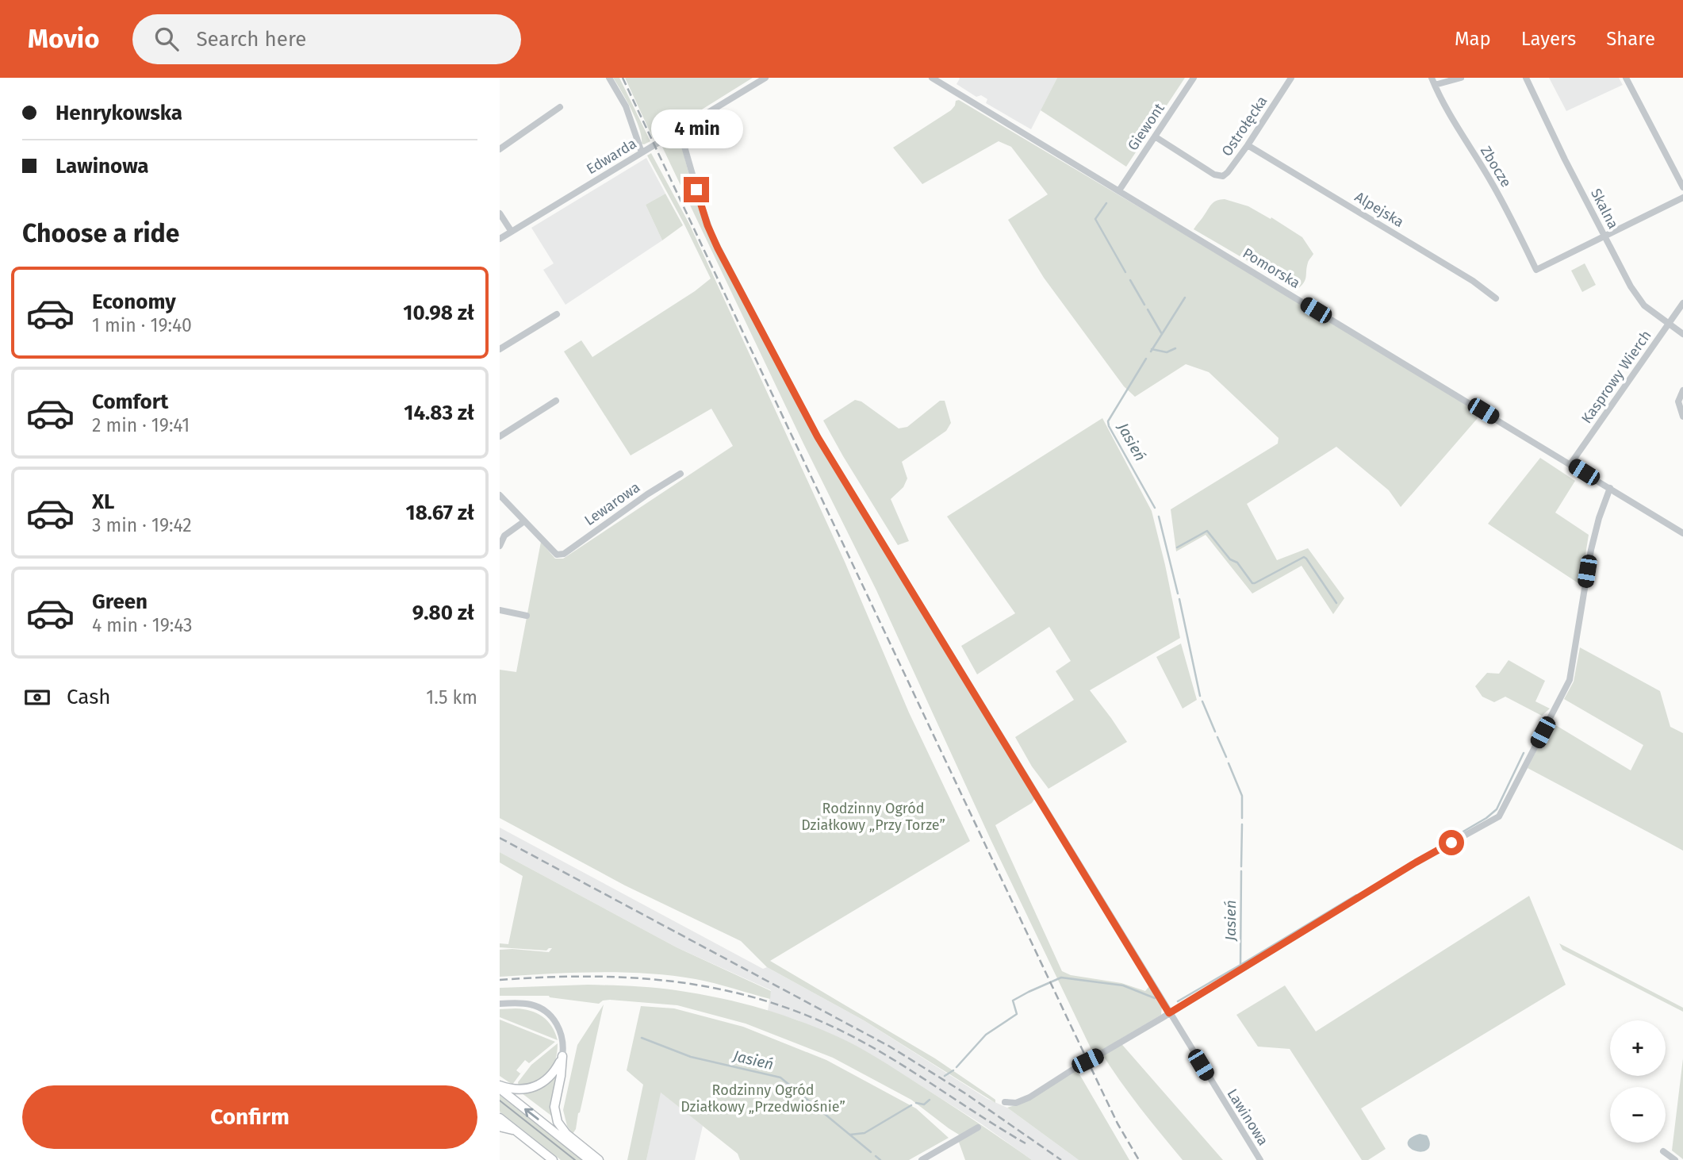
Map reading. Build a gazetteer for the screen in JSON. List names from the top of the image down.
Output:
{
  "streets": {
    "street": [
      "Ostrołęcka",
      "Giewont",
      "Edwarda",
      "Zbocze",
      "Skalna",
      "Alpejska",
      "Pomorska",
      "Kasprowy Wierch",
      "Lewarowa",
      "Lawinowa"
    ]
  },
  "crossings": [
    ["Ostrołęcka", "Giewont"],
    ["Ostrołęcka", "Alpejska"],
    ["Giewont", "Pomorska"],
    ["Edwarda", "Lawinowa"],
    ["Zbocze", "Skalna"],
    ["Skalna", "Kasprowy Wierch"],
    ["Pomorska", "Kasprowy Wierch"]
  ],
  "water": ["Jasień"],
  "parks": ["Rodzinny Ogród Działkowy „Przy Torze”", "Rodzinny Ogród Działkowy „Przedwiośnie”"],
  "page": {
    "header": "Movio",
    "search": "Search here",
    "nav": ["Map", "Layers", "Share"],
    "banner": ["Henrykowska", "Lawinowa"],
    "bubble": "4 min",
    "heading": "Choose a ride",
    "list": [
      {
        "name": "Economy",
        "note": "1 min · 19:40",
        "value": "10.98 zł"
      },
      {
        "name": "Comfort",
        "note": "2 min · 19:41",
        "value": "14.83 zł"
      },
      {
        "name": "XL",
        "note": "3 min · 19:42",
        "value": "18.67 zł"
      },
      {
        "name": "Green",
        "note": "4 min · 19:43",
        "value": "9.80 zł"
      }
    ],
    "pay": ["Cash", "1.5 km"],
    "map_buttons": ["+", "−"],
    "buttons": "Confirm"
  }
}
